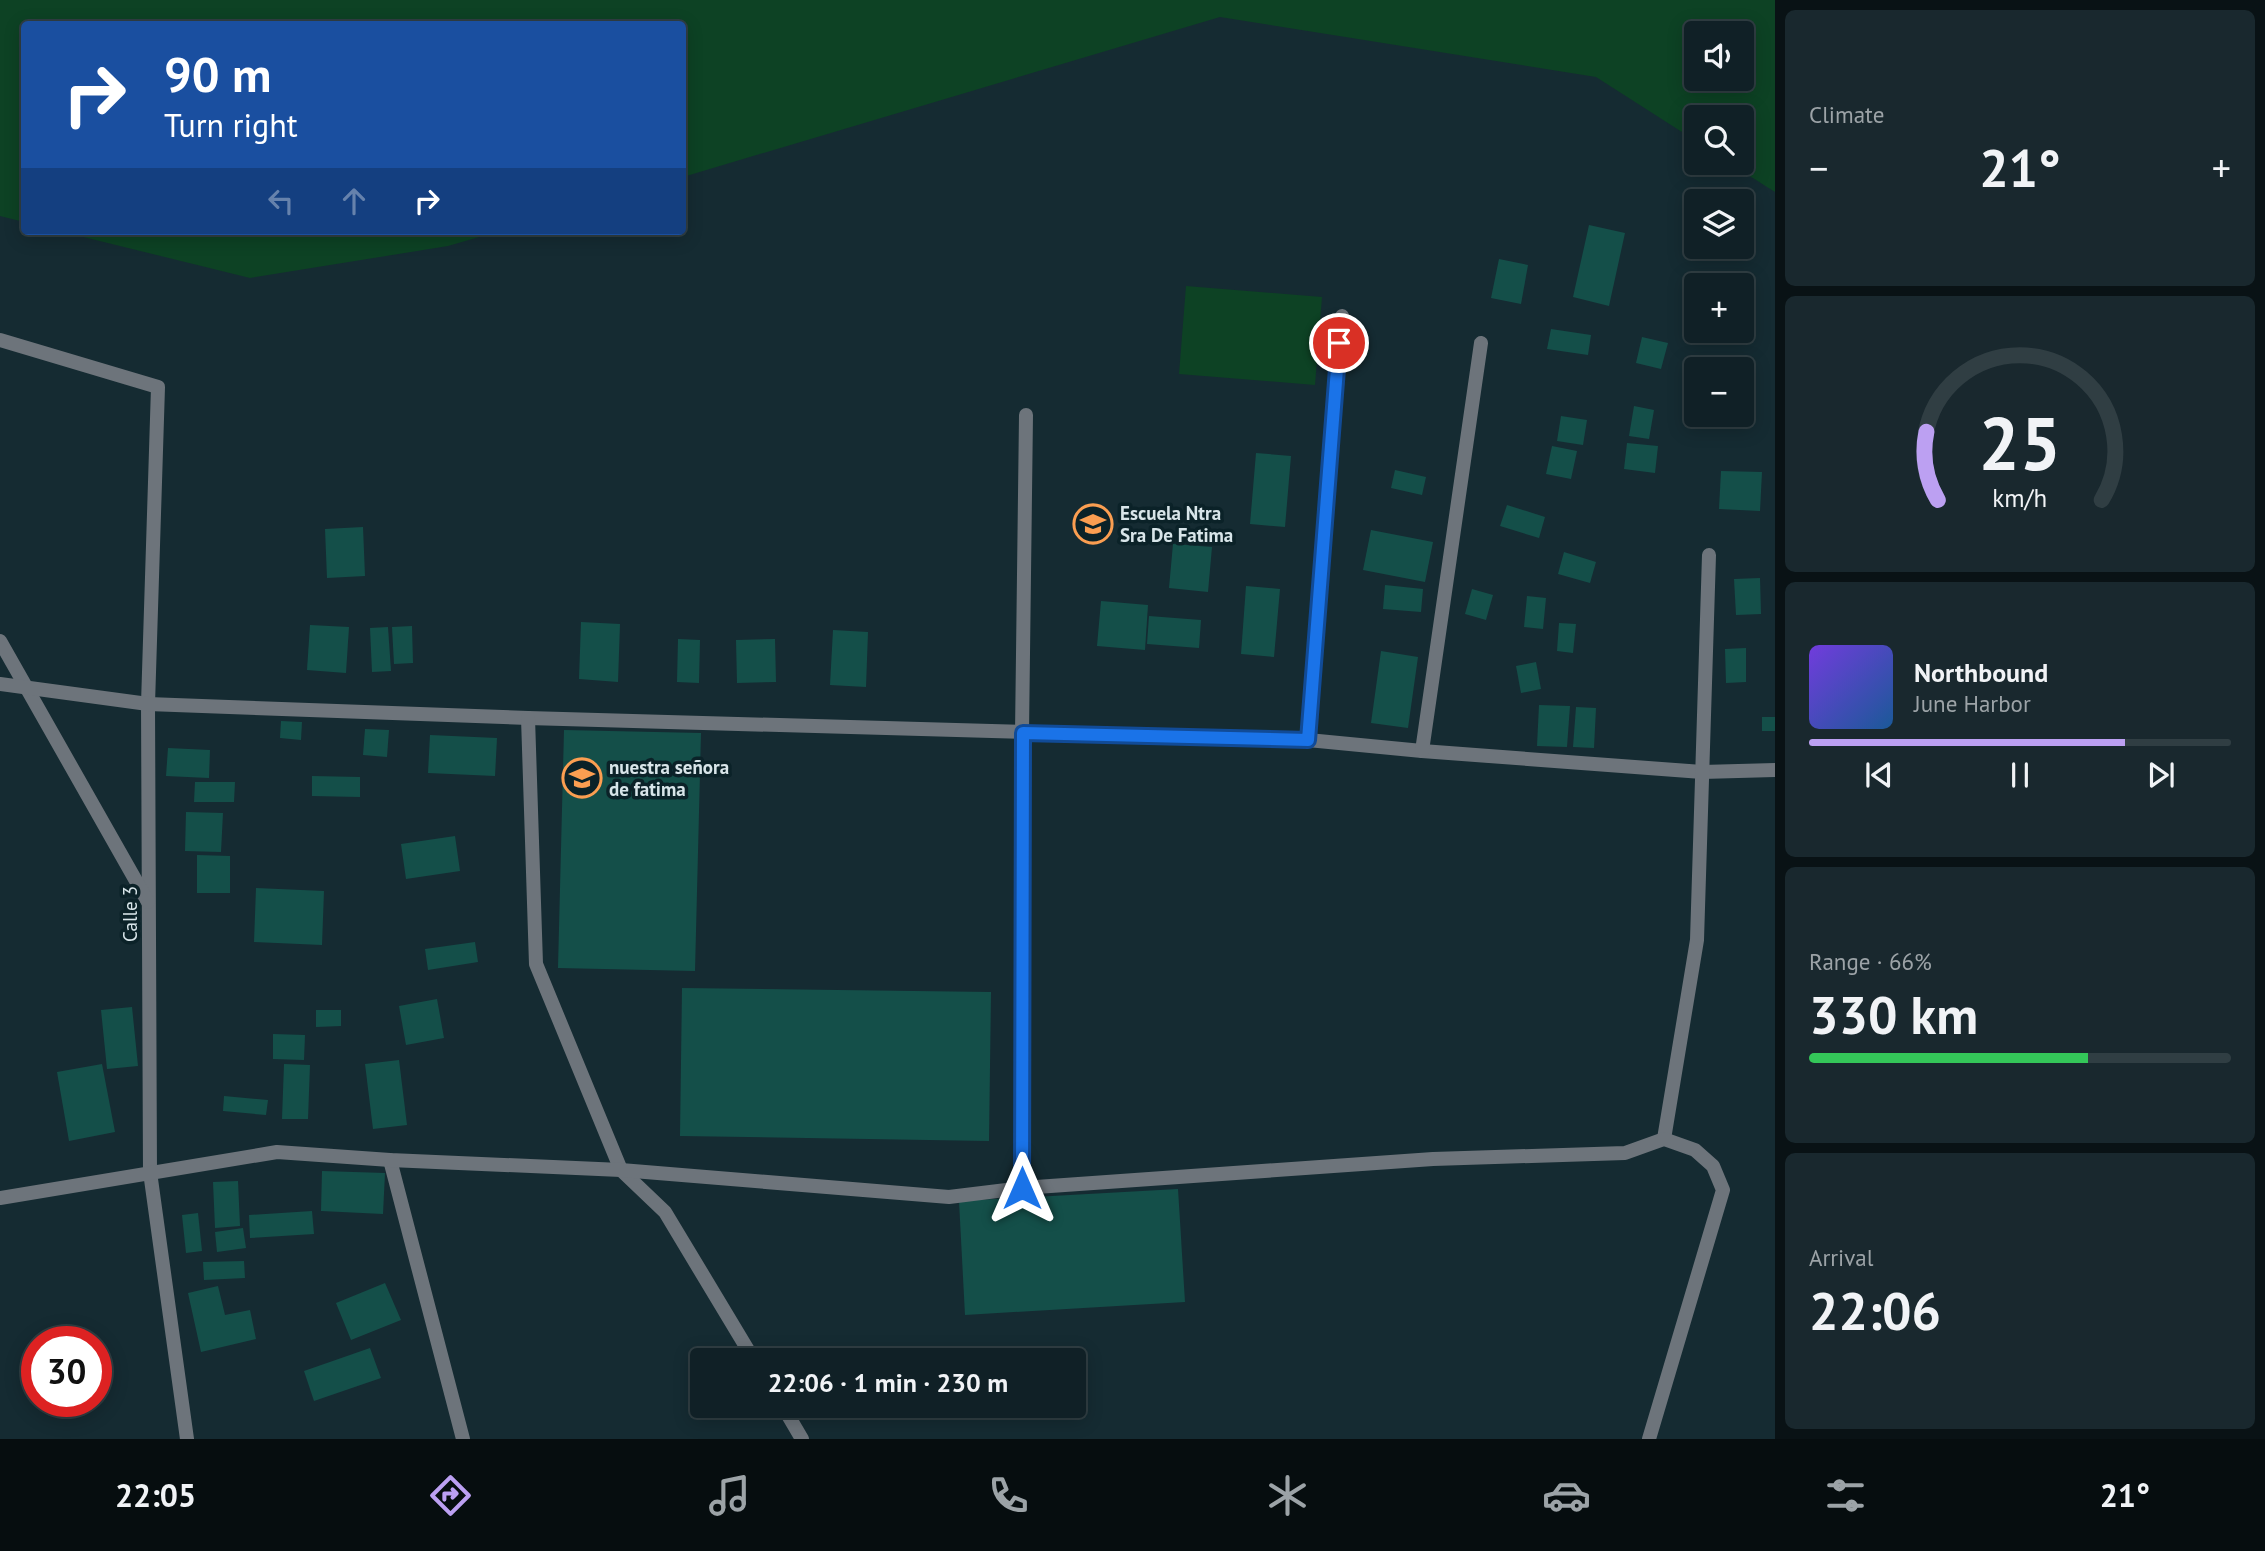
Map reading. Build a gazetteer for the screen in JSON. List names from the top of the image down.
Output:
{
  "streets": {
    "street": ["Calle 3"]
  },
  "places": {
    "school or university": ["Escuela Ntra Sra De Fatima", "nuestra señora de fatima"]
  },
  "page": {
    "tile": [
      "Climate",
      ["Range · 66%", "330 km"],
      ["Arrival", "22:06"]
    ],
    "map_buttons": ["+", "−"],
    "turn": ["90 m", "Turn right"],
    "heat": ["−", "21°", "+"],
    "song": ["Northbound", "June Harbor"],
    "limit": "30",
    "trip": "22:06 · 1 min · 230 m",
    "tabs": ["22:05", "21°"],
    "gauge": ["25", "km/h"]
  }
}
